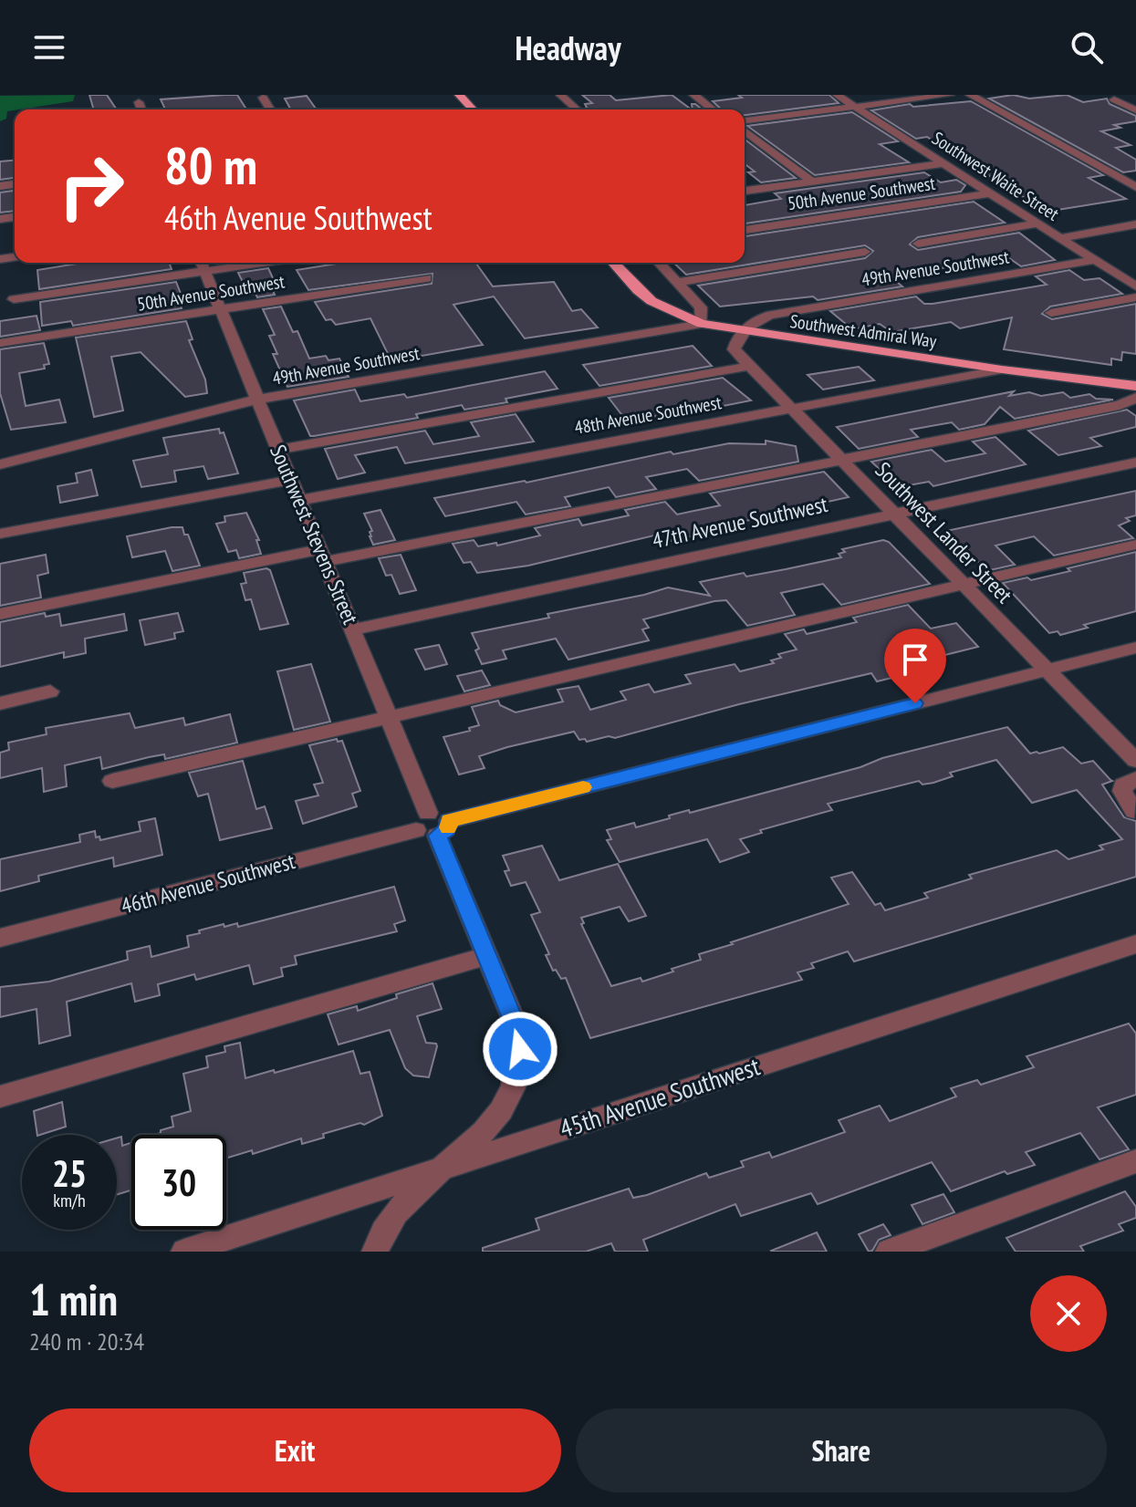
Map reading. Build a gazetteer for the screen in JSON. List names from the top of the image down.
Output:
{
  "streets": {
    "main road": ["Southwest Admiral Way"],
    "street": [
      "Southwest Waite Street",
      "50th Avenue Southwest",
      "49th Avenue Southwest",
      "48th Avenue Southwest",
      "47th Avenue Southwest",
      "Southwest Lander Street",
      "Southwest Stevens Street",
      "46th Avenue Southwest",
      "45th Avenue Southwest"
    ]
  },
  "crossings": [
    ["Southwest Waite Street", "50th Avenue Southwest"],
    ["Southwest Waite Street", "49th Avenue Southwest"],
    ["50th Avenue Southwest", "Southwest Stevens Street"],
    ["49th Avenue Southwest", "Southwest Admiral Way"],
    ["49th Avenue Southwest", "Southwest Lander Street"],
    ["49th Avenue Southwest", "Southwest Stevens Street"],
    ["Southwest Admiral Way", "48th Avenue Southwest"],
    ["Southwest Admiral Way", "Southwest Lander Street"],
    ["48th Avenue Southwest", "Southwest Lander Street"],
    ["48th Avenue Southwest", "Southwest Stevens Street"],
    ["47th Avenue Southwest", "Southwest Lander Street"],
    ["47th Avenue Southwest", "Southwest Stevens Street"],
    ["Southwest Lander Street", "46th Avenue Southwest"],
    ["Southwest Stevens Street", "46th Avenue Southwest"],
    ["Southwest Stevens Street", "45th Avenue Southwest"]
  ],
  "page": {
    "header": "Headway",
    "turn": ["80 m", "46th Avenue Southwest"],
    "speed": "25 km/h",
    "limit": "30",
    "heading": ["1 min", "240 m · 20:34"],
    "buttons": ["Exit", "Share"]
  }
}
